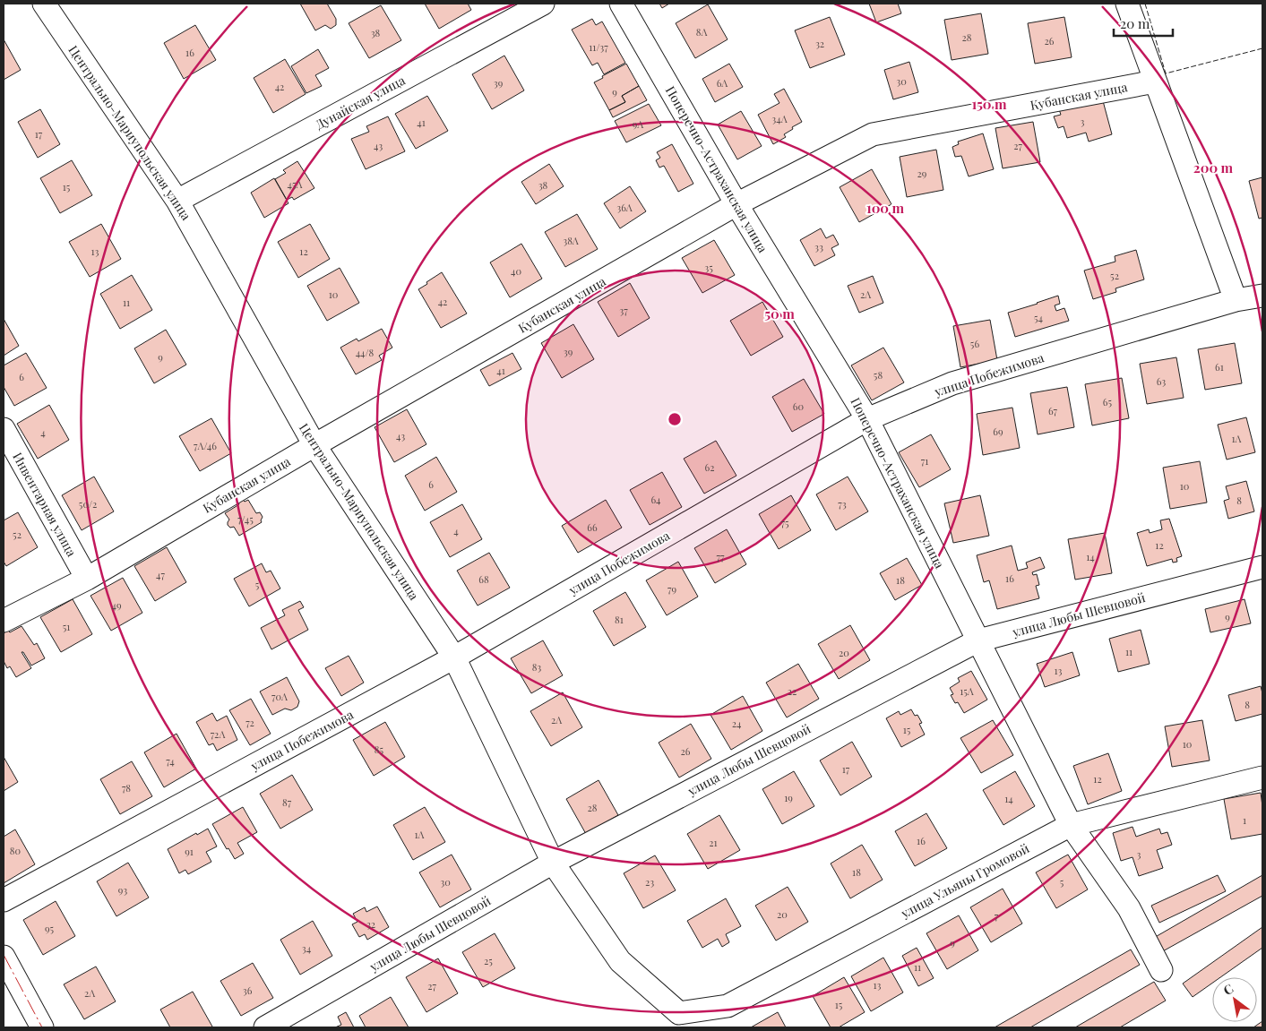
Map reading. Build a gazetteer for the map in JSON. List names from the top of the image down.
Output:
{
  "streets": {
    "street": [
      "Кубанская улица",
      "Дунайская улица",
      "Центрально-Мариупольская улица",
      "Поперечно-Астраханская улица",
      "улица Побежимова",
      "Инвентарная улица",
      "улица Любы Шевцовой",
      "улица Ульяны Громовой"
    ]
  },
  "crossings": [
    ["Кубанская улица", "Центрально-Мариупольская улица"],
    ["Кубанская улица", "Поперечно-Астраханская улица"],
    ["Кубанская улица", "Инвентарная улица"],
    ["Дунайская улица", "Центрально-Мариупольская улица"],
    ["Центрально-Мариупольская улица", "улица Побежимова"],
    ["Центрально-Мариупольская улица", "улица Любы Шевцовой"],
    ["Центрально-Мариупольская улица", "улица Ульяны Громовой"],
    ["Поперечно-Астраханская улица", "улица Побежимова"],
    ["Поперечно-Астраханская улица", "улица Любы Шевцовой"],
    ["Поперечно-Астраханская улица", "улица Ульяны Громовой"]
  ],
  "house_numbers": [
    "8А",
    "38",
    "28",
    "26",
    "32",
    "11/37",
    "16",
    "30",
    "39",
    "6А",
    "42",
    "9",
    "34А",
    "3",
    "41",
    "9А",
    "17",
    "43",
    "27",
    "29",
    "45А",
    "38",
    "15",
    "36А",
    "38А",
    "33",
    "13",
    "12",
    "35",
    "40",
    "52",
    "10",
    "2А",
    "42",
    "11",
    "37",
    "54",
    "56",
    "39",
    "44/8",
    "9",
    "61",
    "41",
    "58",
    "6",
    "63",
    "65",
    "60",
    "67",
    "69",
    "4",
    "43",
    "1А",
    "7А/46",
    "71",
    "62",
    "6",
    "10",
    "64",
    "8",
    "50/2",
    "73",
    "7/45",
    "75",
    "66",
    "4",
    "52",
    "12",
    "77",
    "14",
    "47",
    "16",
    "68",
    "18",
    "5",
    "79",
    "49",
    "9",
    "81",
    "51",
    "11",
    "20",
    "83",
    "13",
    "22",
    "15А",
    "70А",
    "8",
    "2А",
    "72",
    "24",
    "15",
    "72А",
    "10",
    "85",
    "26",
    "74",
    "17",
    "12",
    "78",
    "19",
    "14",
    "87",
    "28",
    "1",
    "1А",
    "16",
    "21",
    "80",
    "91",
    "3",
    "18",
    "30",
    "23",
    "5",
    "93",
    "20",
    "7",
    "32",
    "95",
    "9",
    "34",
    "25",
    "11",
    "13",
    "27",
    "36",
    "2А",
    "15"
  ],
  "scale_bar": "20 m",
  "north": "top left",
  "rings": [
    "150 m",
    "200 m",
    "100 m",
    "50 m"
  ]
}
